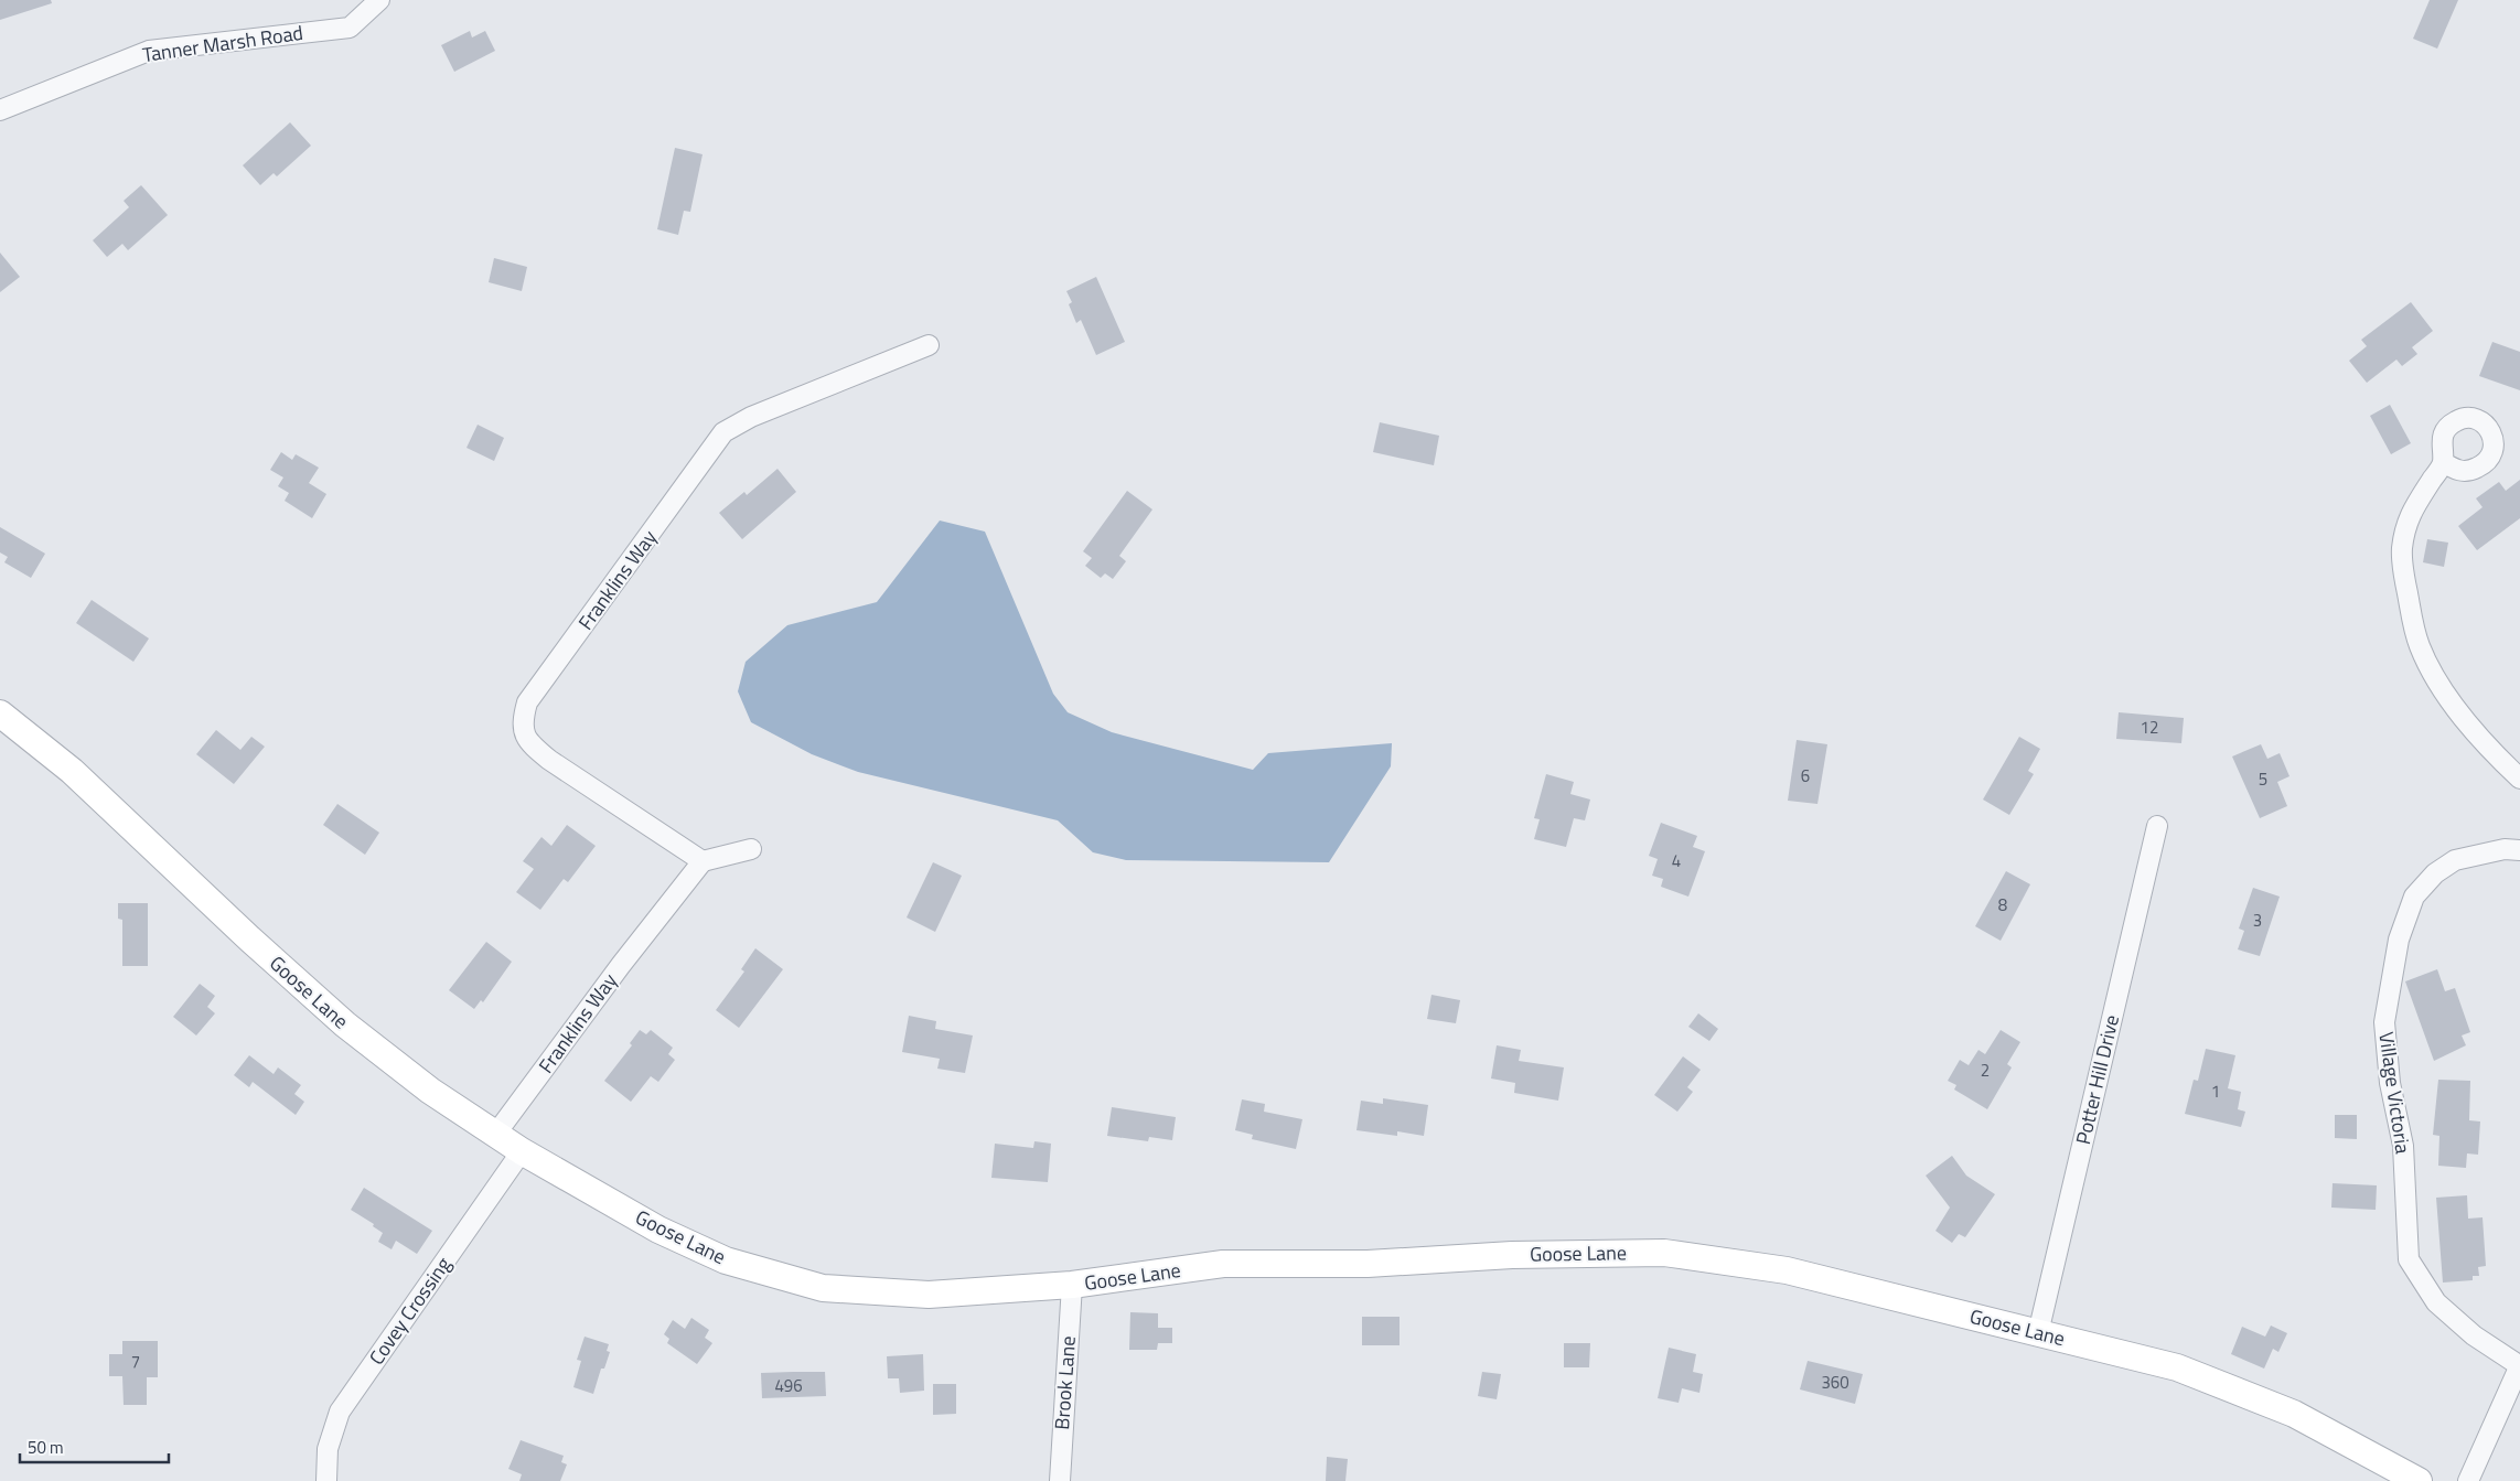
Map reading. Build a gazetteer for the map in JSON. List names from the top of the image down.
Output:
{
  "streets": {
    "street": [
      "Tanner Marsh Road",
      "Franklins Way",
      "Goose Lane",
      "Potter Hill Drive",
      "Village Victoria",
      "Covey Crossing",
      "Brook Lane"
    ]
  },
  "crossings": [
    ["Franklins Way", "Goose Lane"],
    ["Goose Lane", "Potter Hill Drive"],
    ["Goose Lane", "Covey Crossing"],
    ["Goose Lane", "Brook Lane"]
  ],
  "house_numbers": [
    "12",
    "6",
    "5",
    "4",
    "8",
    "3",
    "2",
    "1",
    "7",
    "360",
    "496"
  ],
  "scale_bar": "50 m"
}
